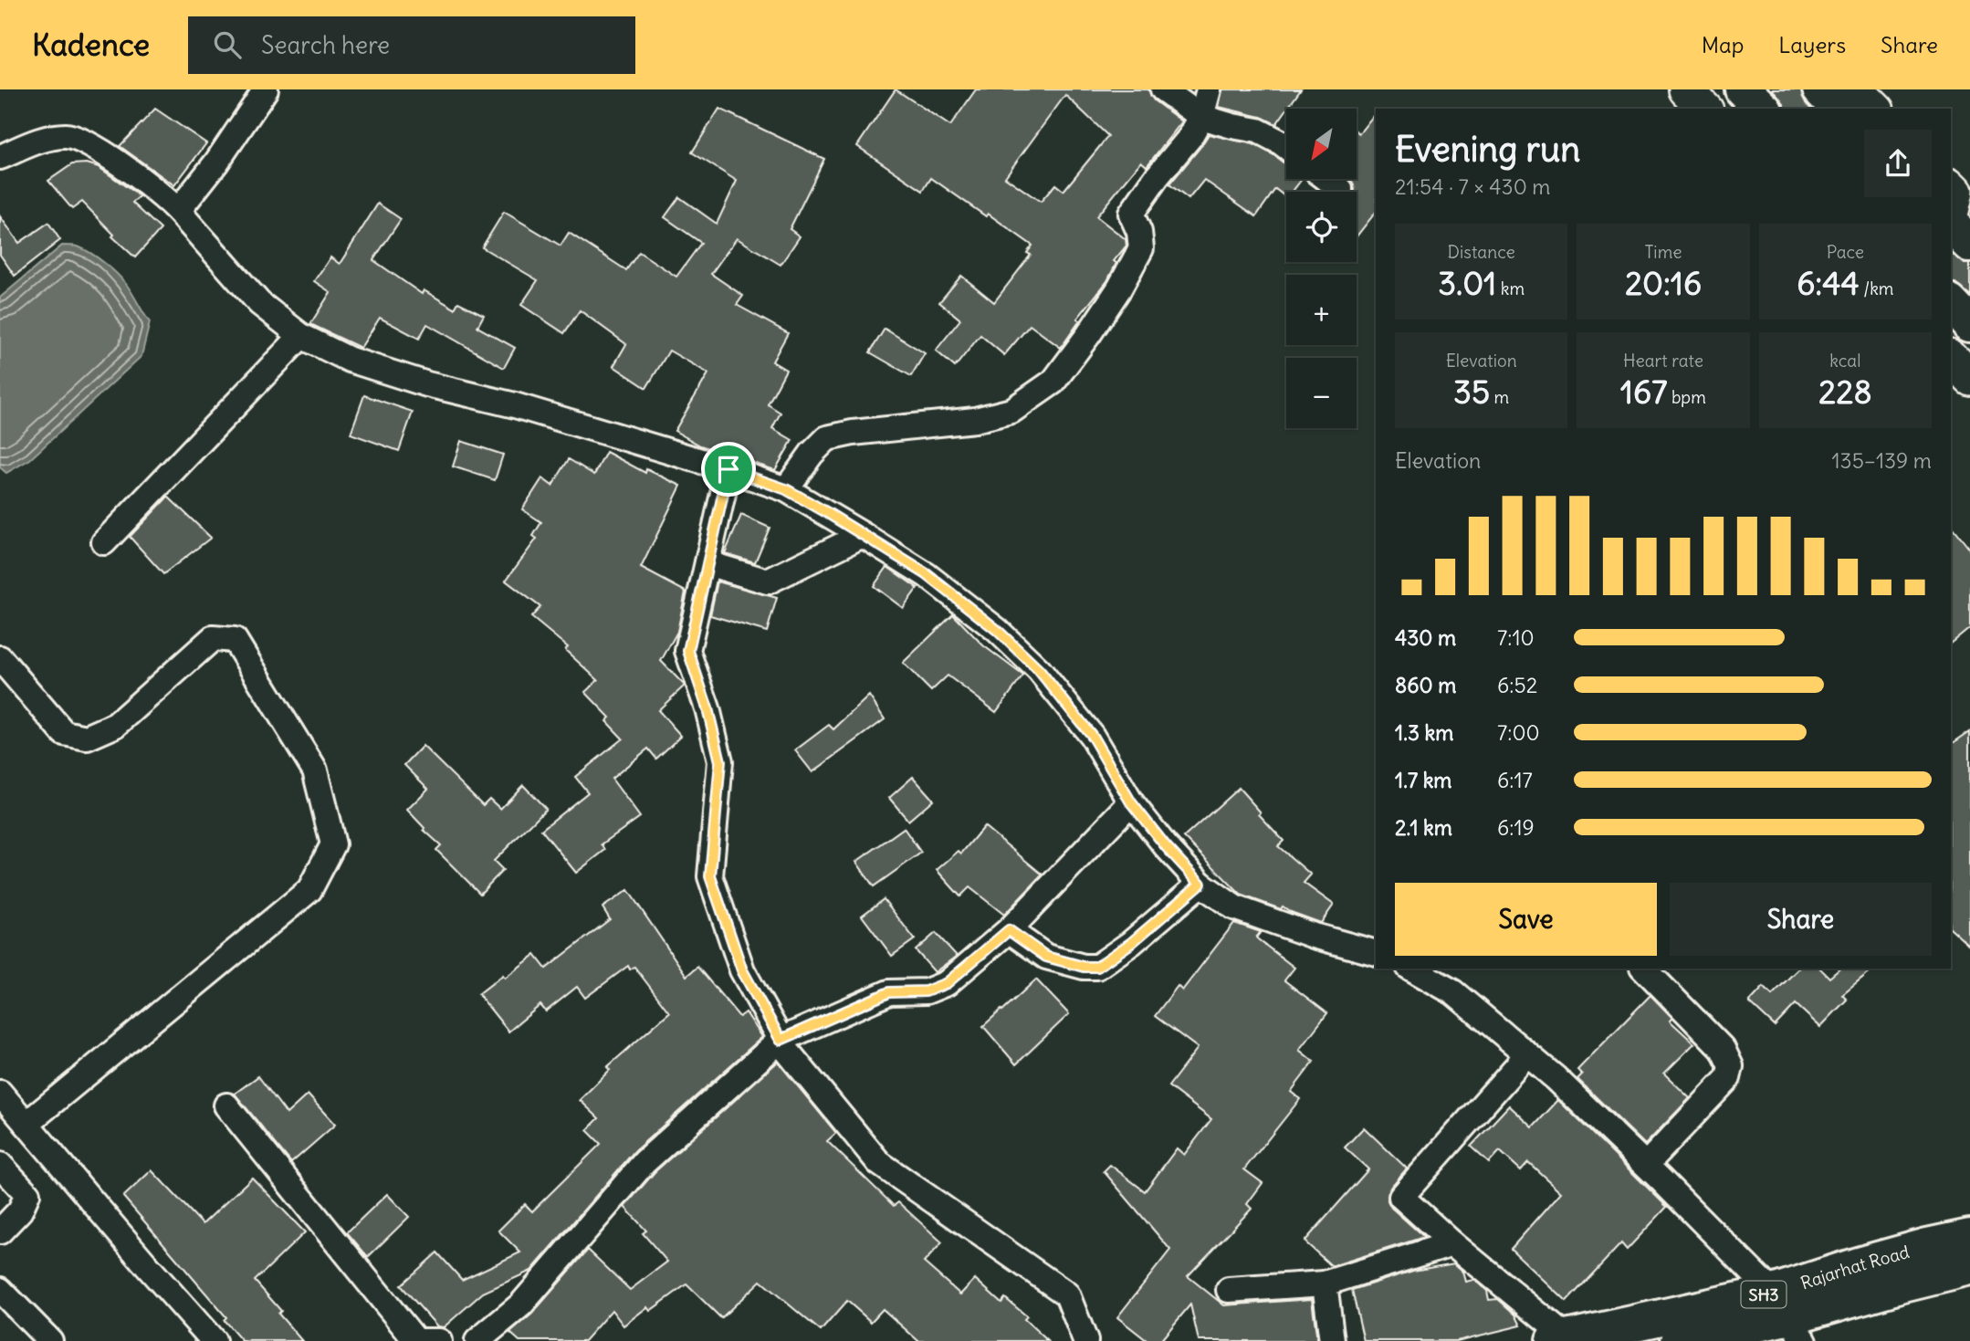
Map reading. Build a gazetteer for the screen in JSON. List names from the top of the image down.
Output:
{
  "streets": {
    "main road": ["Rajarhat Road", "SH3"]
  },
  "north": "bottom left",
  "page": {
    "header": "Kadence",
    "search": "Search here",
    "nav": ["Map", "Layers", "Share"],
    "map_buttons": ["+", "−"],
    "heading": ["Evening run", "21:54 · 7 × 430 m"],
    "stats": [
      ["Distance", "3.01 km"],
      ["Time", "20:16"],
      ["Pace", "6:44 /km"],
      ["Elevation", "35 m"],
      ["Heart rate", "167 bpm"],
      ["kcal", "228"]
    ],
    "chart": ["Elevation", "135–139 m"],
    "list": [
      {
        "name": "430 m",
        "note": "7:10"
      },
      {
        "name": "860 m",
        "note": "6:52"
      },
      {
        "name": "1.3 km",
        "note": "7:00"
      },
      {
        "name": "1.7 km",
        "note": "6:17"
      },
      {
        "name": "2.1 km",
        "note": "6:19"
      }
    ],
    "buttons": ["Save", "Share"]
  }
}
